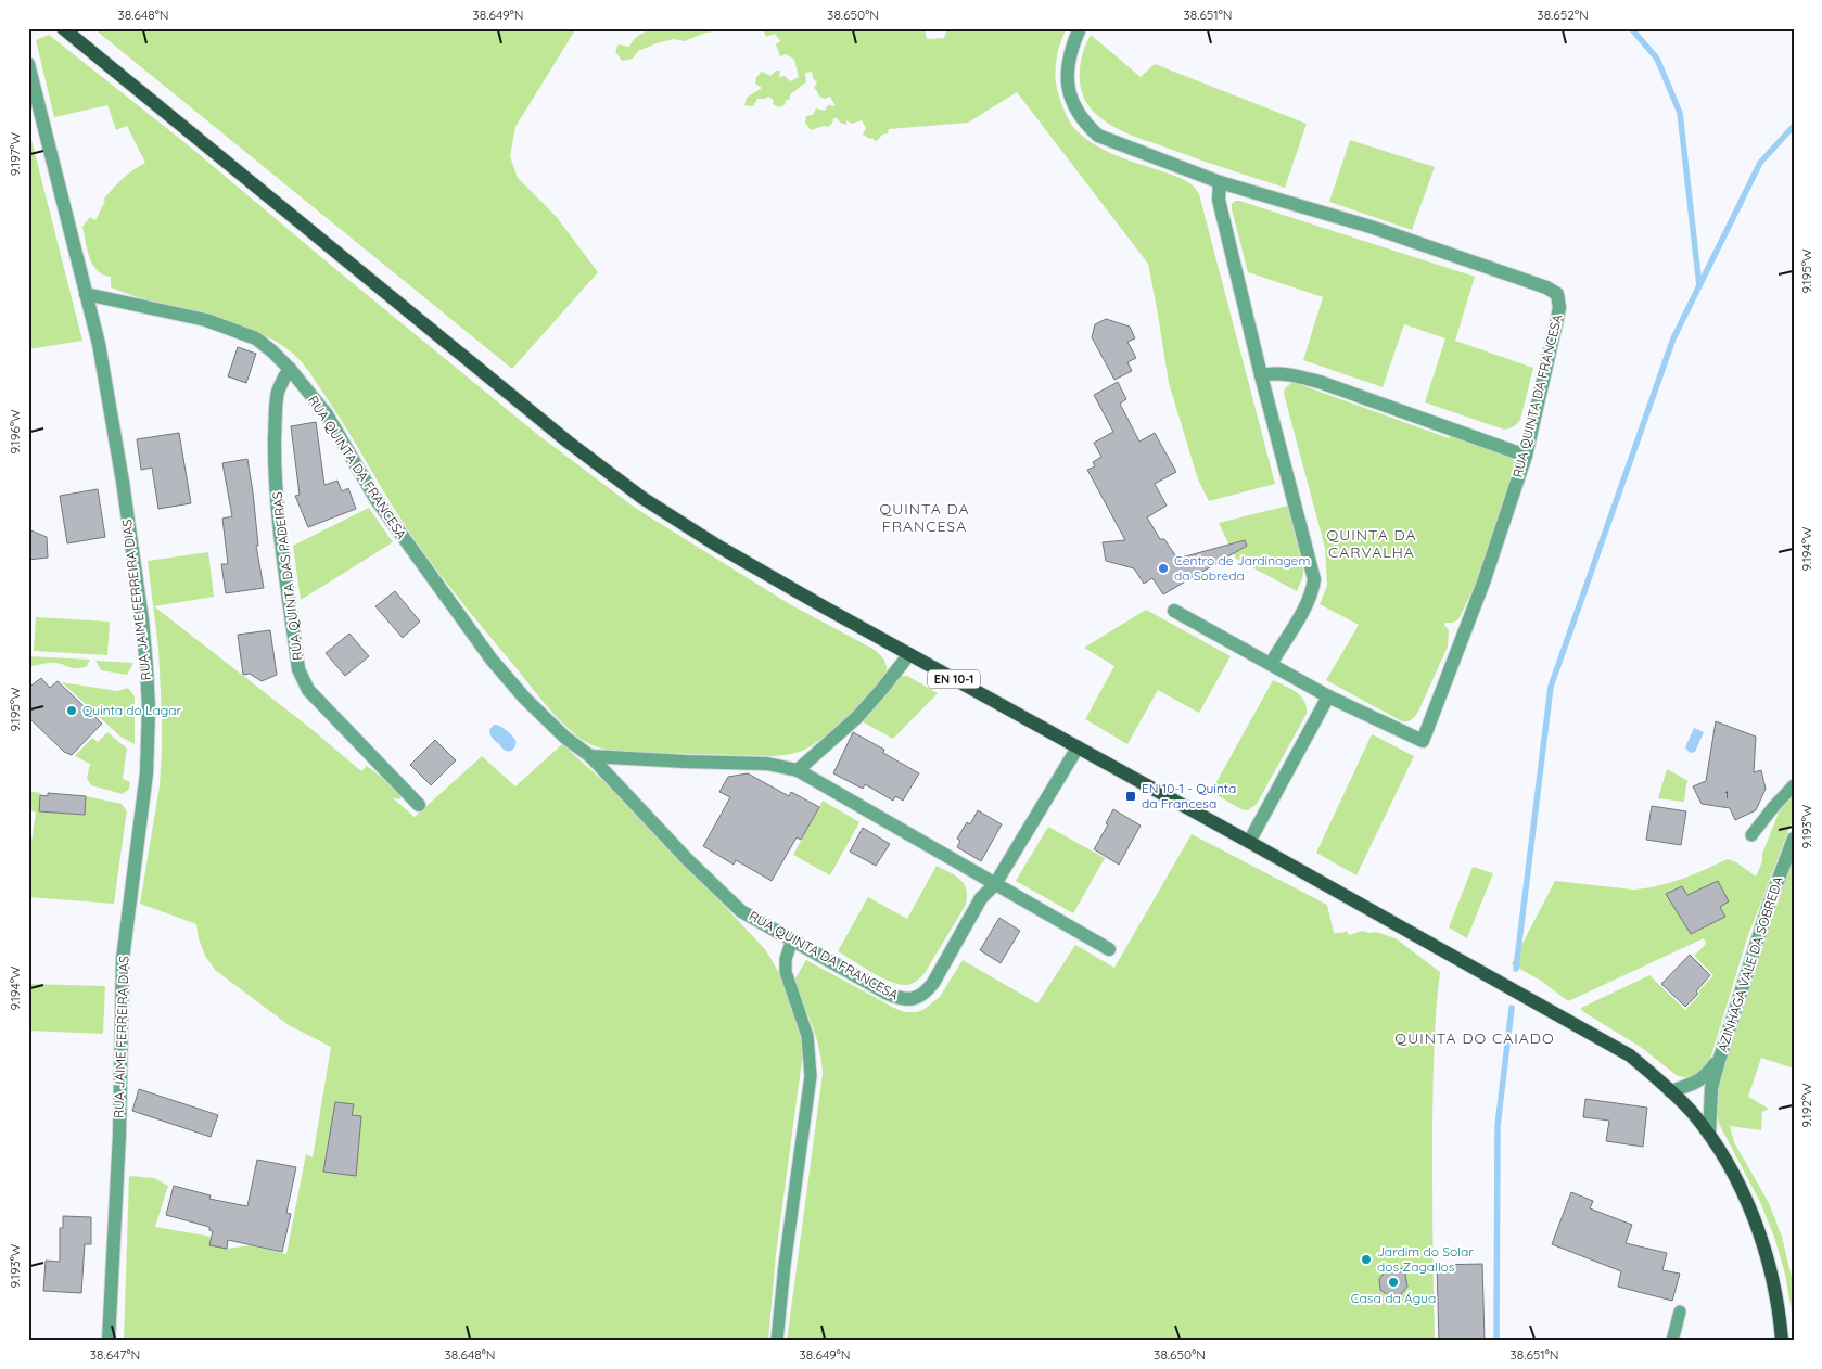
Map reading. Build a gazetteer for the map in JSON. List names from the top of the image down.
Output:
{
  "streets": {
    "main road": ["EN 10-1"],
    "street": [
      "RUA QUINTA DA FRANCESA",
      "RUA QUINTA DAS PADEIRAS",
      "RUA JAIME FERREIRA DIAS",
      "AZINHAGA VALE DA SOBREDA"
    ]
  },
  "crossings": [
    ["RUA QUINTA DA FRANCESA", "RUA QUINTA DAS PADEIRAS"],
    ["RUA QUINTA DA FRANCESA", "RUA JAIME FERREIRA DIAS"],
    ["RUA QUINTA DA FRANCESA", "EN 10-1"],
    ["EN 10-1", "AZINHAGA VALE DA SOBREDA"]
  ],
  "districts": ["QUINTA DA FRANCESA", "QUINTA DA CARVALHA", "QUINTA DO CAIADO"],
  "places": {
    "other": [
      "Centro de Jardinagem da Sobreda",
      "Quinta do Lagar",
      "Jardim do Solar dos Zagallos",
      "Casa da Água"
    ],
    "transit": ["EN 10-1 - Quinta da Francesa"]
  },
  "house_numbers": ["1"],
  "coordinates": [
    "38.648°N",
    "38.649°N",
    "38.650°N",
    "38.651°N",
    "38.652°N",
    "9.197°W",
    "9.195°W",
    "9.196°W",
    "9.194°W",
    "9.193°W",
    "9.192°W",
    "38.647°N"
  ]
}
